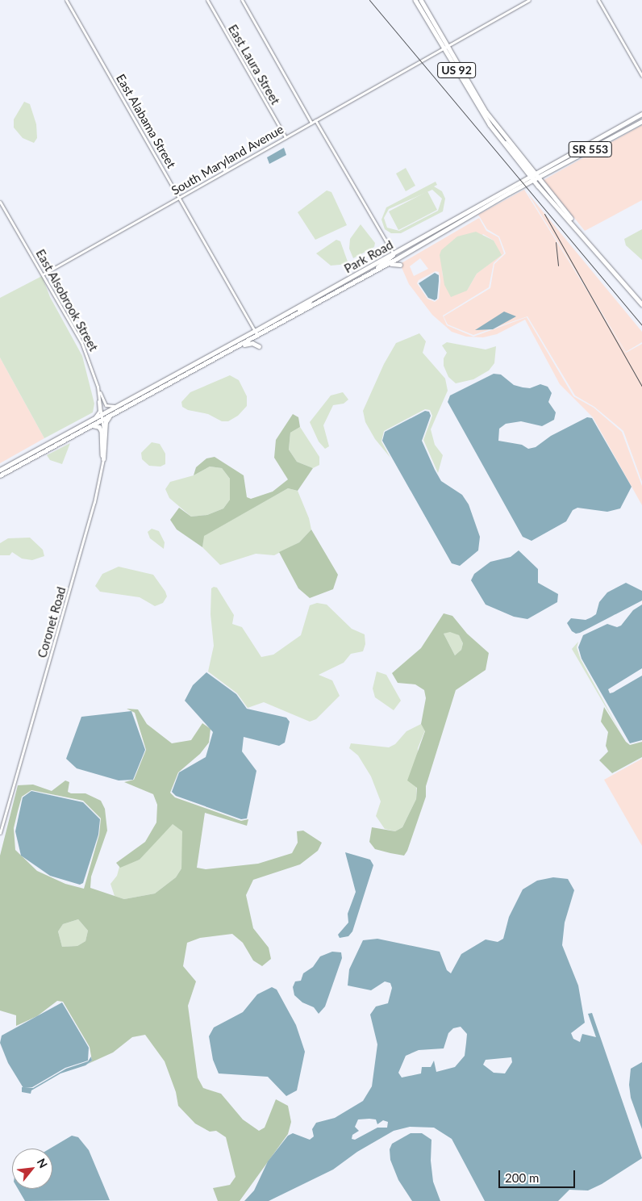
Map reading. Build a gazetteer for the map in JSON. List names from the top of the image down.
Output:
{
  "streets": {
    "main road": ["US 92", "SR 553", "Park Road"],
    "street": [
      "East Laura Street",
      "East Alabama Street",
      "South Maryland Avenue",
      "East Alsobrook Street",
      "Coronet Road"
    ]
  },
  "crossings": [
    ["East Laura Street", "South Maryland Avenue"],
    ["US 92", "South Maryland Avenue"],
    ["US 92", "Park Road"],
    ["East Alabama Street", "South Maryland Avenue"],
    ["East Alabama Street", "Park Road"],
    ["South Maryland Avenue", "East Alsobrook Street"],
    ["Park Road", "East Alsobrook Street"],
    ["Park Road", "Coronet Road"],
    ["East Alsobrook Street", "Coronet Road"]
  ],
  "scale_bar": "200 m",
  "north": "top right"
}
